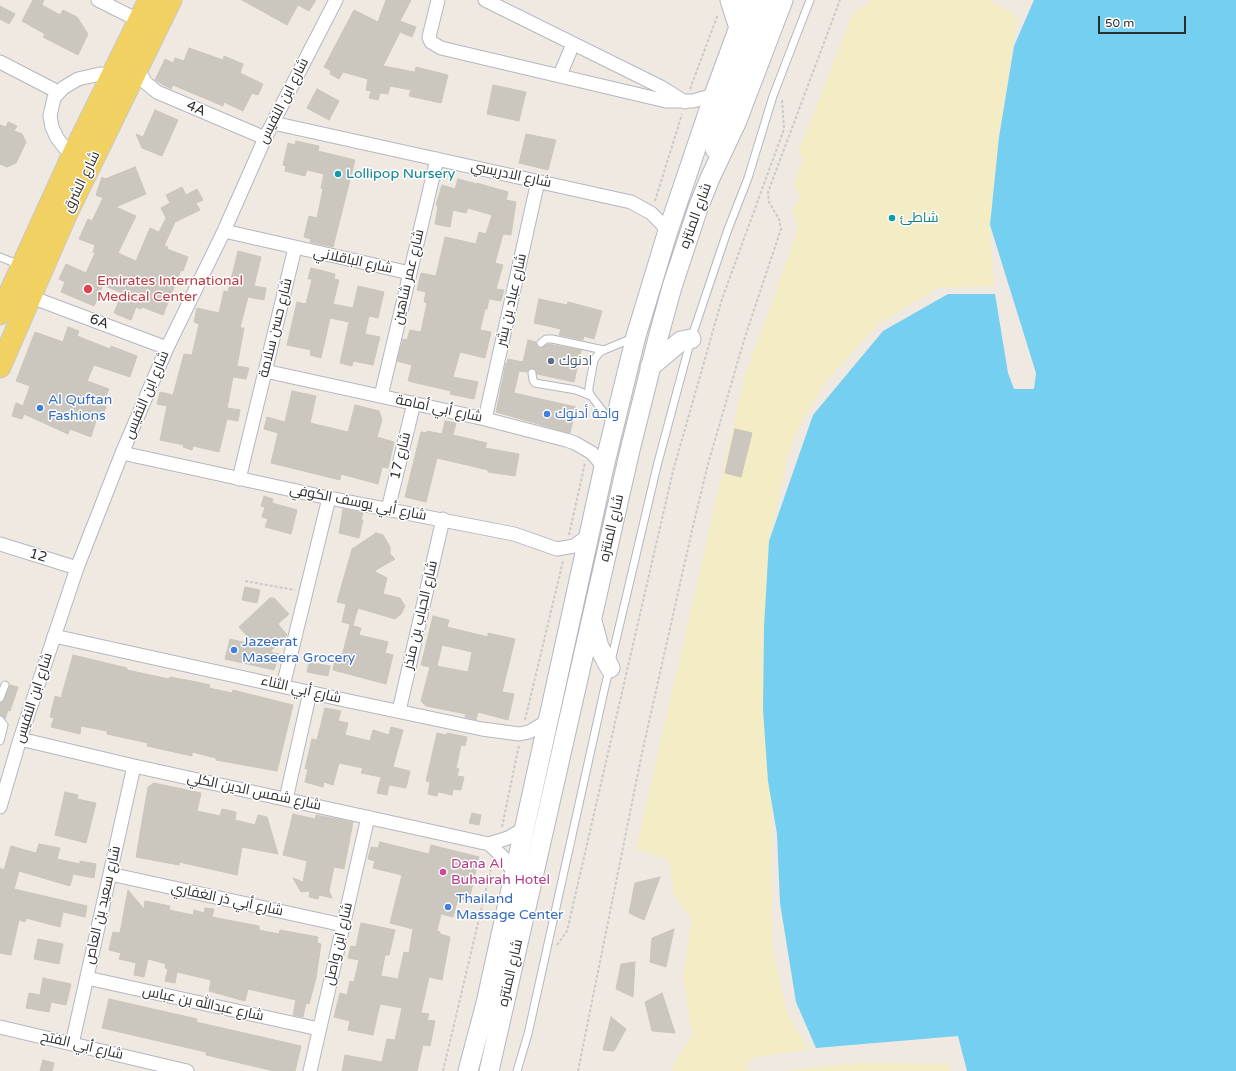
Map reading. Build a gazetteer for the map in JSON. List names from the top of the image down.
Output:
{
  "streets": {
    "main road": ["شارع الشرق", "شارع المنتزه"],
    "street": [
      "شارع ابن النفيس",
      "4A",
      "شارع الادريسي",
      "شارع الباقلاني",
      "شارع عمر شاهين",
      "شارع عباد بن بشر",
      "6A",
      "شارع حسن سلامة",
      "شارع أبي أمامة",
      "شارع 17",
      "شارع أبي يوسف الكوفي",
      "12",
      "شارع الحباب بن منذر",
      "شارع أبي الثناء",
      "شارع شمس الدين الكلي",
      "شارع أبي ذر الغفاري",
      "شارع سعيد بن العاص",
      "شارع ابن واصل",
      "شارع عبدالله بن عباس",
      "شارع أبي الفتح"
    ]
  },
  "crossings": [
    ["شارع ابن النفيس", "4A"],
    ["شارع ابن النفيس", "شارع الادريسي"],
    ["شارع ابن النفيس", "6A"],
    ["شارع ابن النفيس", "شارع أبي يوسف الكوفي"],
    ["شارع ابن النفيس", "12"],
    ["شارع ابن النفيس", "شارع أبي الثناء"],
    ["شارع ابن النفيس", "شارع شمس الدين الكلي"],
    ["4A", "شارع الشرق"],
    ["شارع الادريسي", "شارع المنتزه"],
    ["شارع الادريسي", "شارع عمر شاهين"],
    ["شارع الادريسي", "شارع عباد بن بشر"],
    ["شارع الشرق", "6A"],
    ["شارع المنتزه", "شارع أبي أمامة"],
    ["شارع المنتزه", "شارع أبي الثناء"],
    ["شارع الباقلاني", "شارع عمر شاهين"],
    ["شارع الباقلاني", "شارع حسن سلامة"],
    ["شارع عمر شاهين", "شارع أبي أمامة"],
    ["شارع عباد بن بشر", "شارع أبي أمامة"],
    ["شارع حسن سلامة", "شارع أبي أمامة"],
    ["شارع حسن سلامة", "شارع أبي يوسف الكوفي"],
    ["شارع أبي أمامة", "شارع 17"],
    ["شارع 17", "شارع أبي يوسف الكوفي"],
    ["شارع أبي يوسف الكوفي", "شارع الحباب بن منذر"],
    ["شارع الحباب بن منذر", "شارع أبي الثناء"],
    ["شارع شمس الدين الكلي", "شارع سعيد بن العاص"],
    ["شارع شمس الدين الكلي", "شارع ابن واصل"],
    ["شارع أبي ذر الغفاري", "شارع سعيد بن العاص"],
    ["شارع أبي ذر الغفاري", "شارع ابن واصل"],
    ["شارع سعيد بن العاص", "شارع عبدالله بن عباس"],
    ["شارع سعيد بن العاص", "شارع أبي الفتح"],
    ["شارع ابن واصل", "شارع عبدالله بن عباس"]
  ],
  "places": [
    "Lollipop Nursery",
    "شاطئ",
    "Emirates International Medical Center",
    "ادنوك",
    "Al Quftan Fashions",
    "واحة أدنوك",
    "Jazeerat Maseera Grocery",
    "Dana Al Buhairah Hotel",
    "Thailand Massage Center"
  ],
  "scale_bar": "50 m"
}
